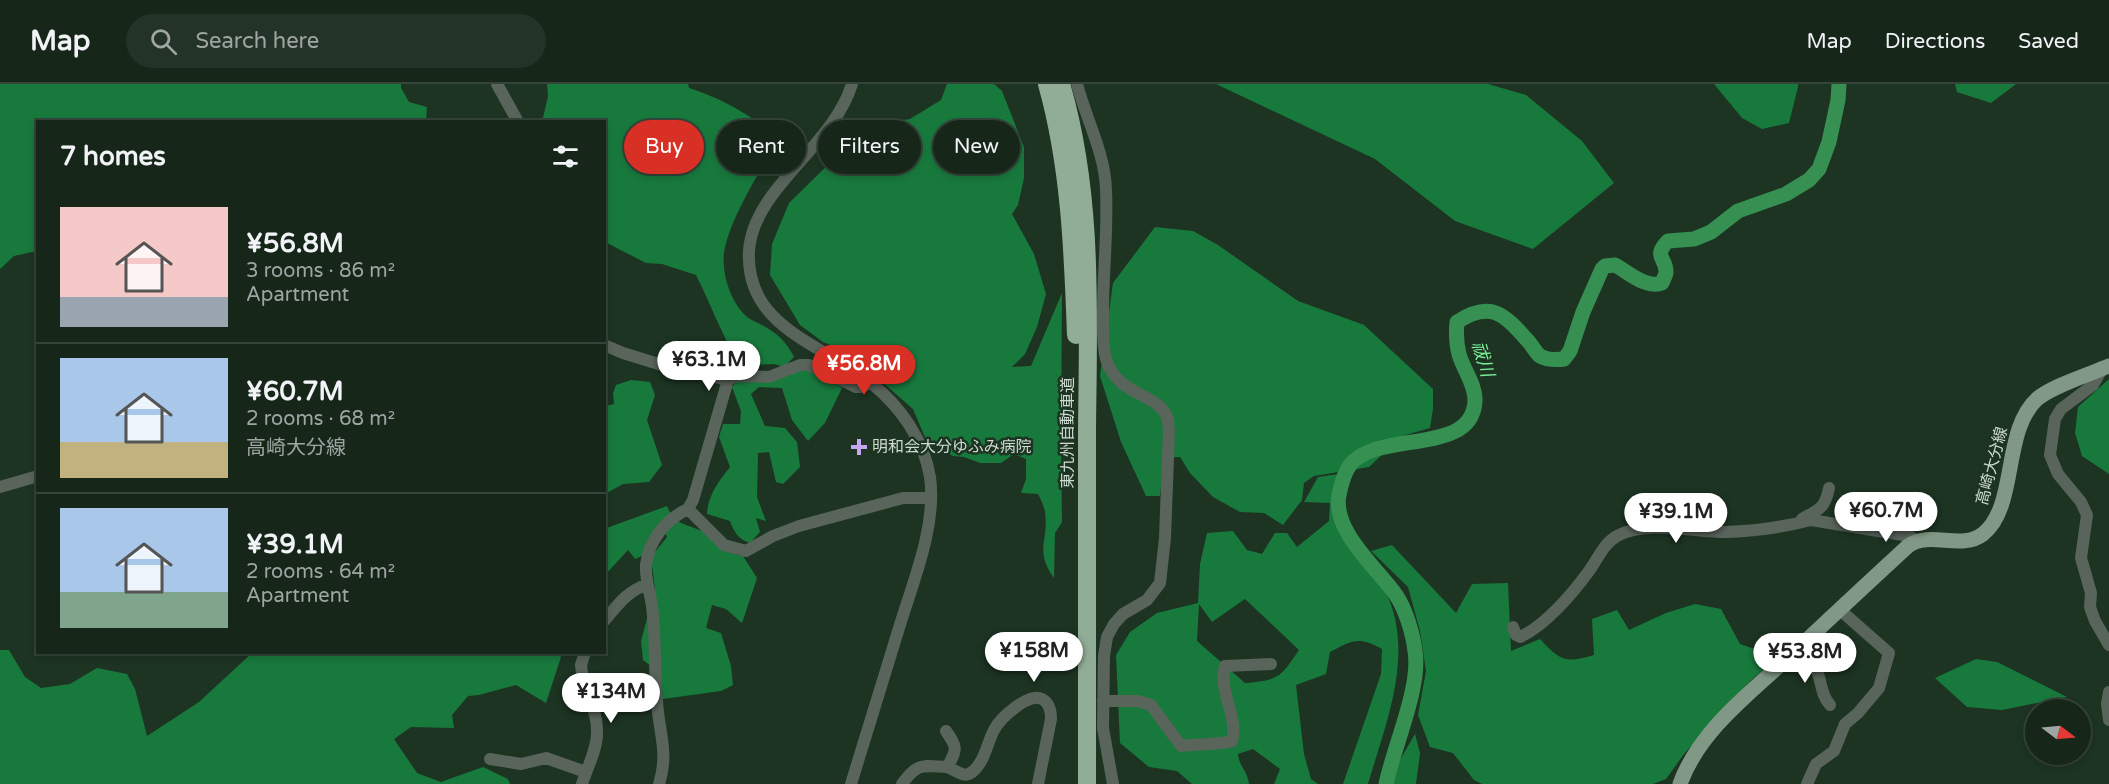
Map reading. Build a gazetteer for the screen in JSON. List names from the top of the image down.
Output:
{
  "streets": {
    "highway": ["東九州自動車道"],
    "main road": ["高崎大分線"]
  },
  "water": ["祓川"],
  "places": {
    "health": ["明和会大分ゆふみ病院"]
  },
  "north": "right",
  "page": {
    "header": "Map",
    "search": "Search here",
    "nav": ["Map", "Directions", "Saved"],
    "chip": [
      "Buy",
      "Rent",
      "Filters",
      "New"
    ],
    "heading": "7 homes",
    "list": [
      {
        "name": "¥56.8M",
        "note": "3 rooms · 86 m² · Apartment"
      },
      {
        "name": "¥60.7M",
        "note": "2 rooms · 68 m² · 高崎大分線"
      },
      {
        "name": "¥39.1M",
        "note": "2 rooms · 64 m² · Apartment"
      }
    ],
    "price": [
      "¥63.1M",
      "¥56.8M",
      "¥60.7M",
      "¥39.1M",
      "¥158M",
      "¥53.8M",
      "¥134M"
    ]
  }
}
